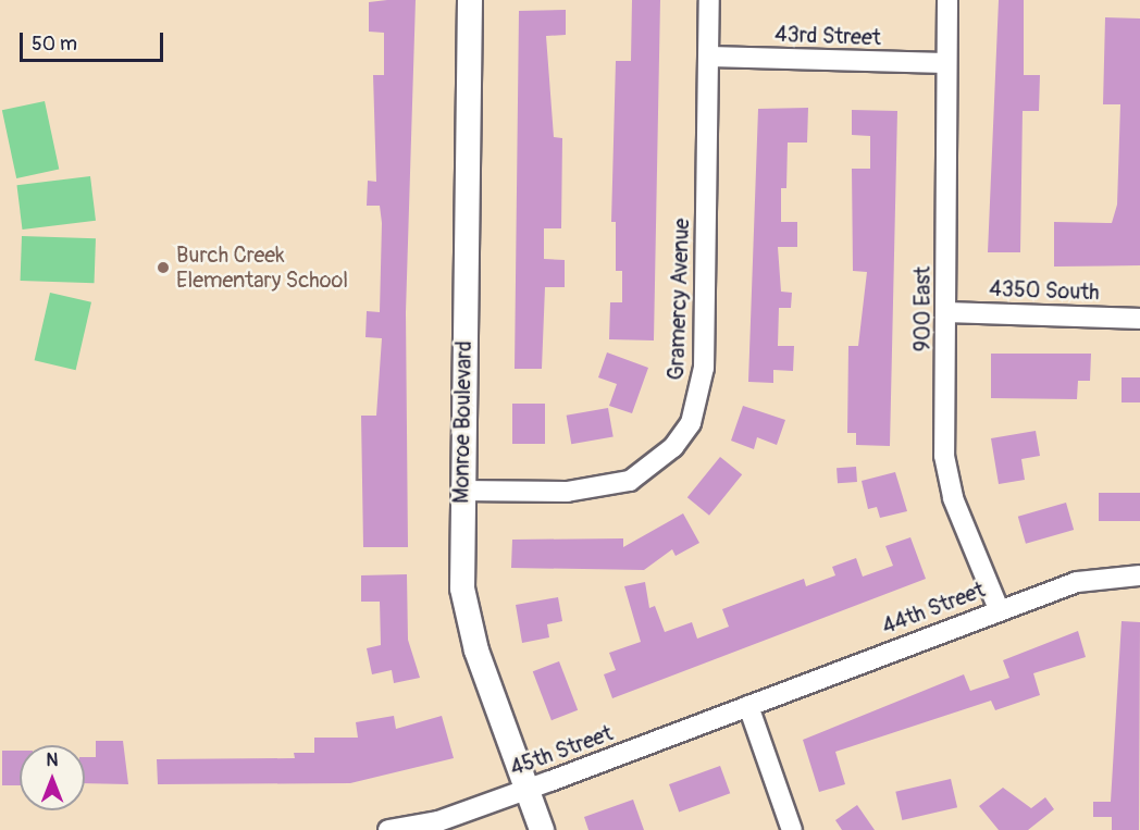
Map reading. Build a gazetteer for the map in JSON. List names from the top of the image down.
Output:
{
  "streets": {
    "street": [
      "43rd Street",
      "4350 South",
      "Gramercy Avenue",
      "900 East",
      "Monroe Boulevard",
      "44th Street",
      "45th Street"
    ]
  },
  "crossings": [
    ["43rd Street", "Gramercy Avenue"],
    ["43rd Street", "900 East"],
    ["4350 South", "900 East"],
    ["Gramercy Avenue", "Monroe Boulevard"],
    ["900 East", "44th Street"],
    ["Monroe Boulevard", "45th Street"],
    ["44th Street", "45th Street"]
  ],
  "places": ["Burch Creek Elementary School"],
  "scale_bar": "50 m",
  "north": "top"
}
